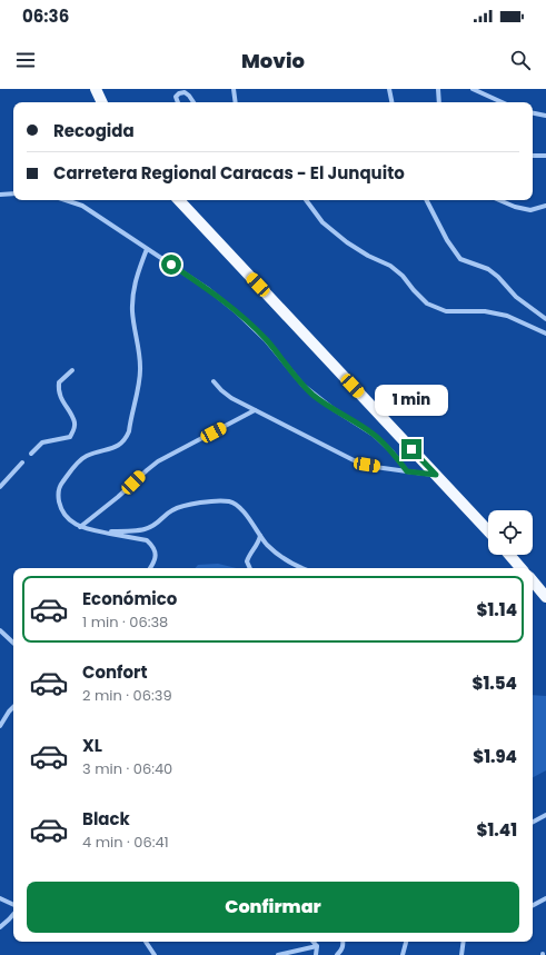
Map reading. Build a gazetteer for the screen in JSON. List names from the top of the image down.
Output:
{
  "page": {
    "status": "06:36",
    "header": "Movio",
    "banner": ["Recogida", "Carretera Regional Caracas - El Junquito"],
    "bubble": "1 min",
    "list": [
      {
        "name": "Económico",
        "note": "1 min · 06:38",
        "value": "$1.14"
      },
      {
        "name": "Confort",
        "note": "2 min · 06:39",
        "value": "$1.54"
      },
      {
        "name": "XL",
        "note": "3 min · 06:40",
        "value": "$1.94"
      },
      {
        "name": "Black",
        "note": "4 min · 06:41",
        "value": "$1.41"
      }
    ],
    "buttons": "Confirmar"
  }
}
